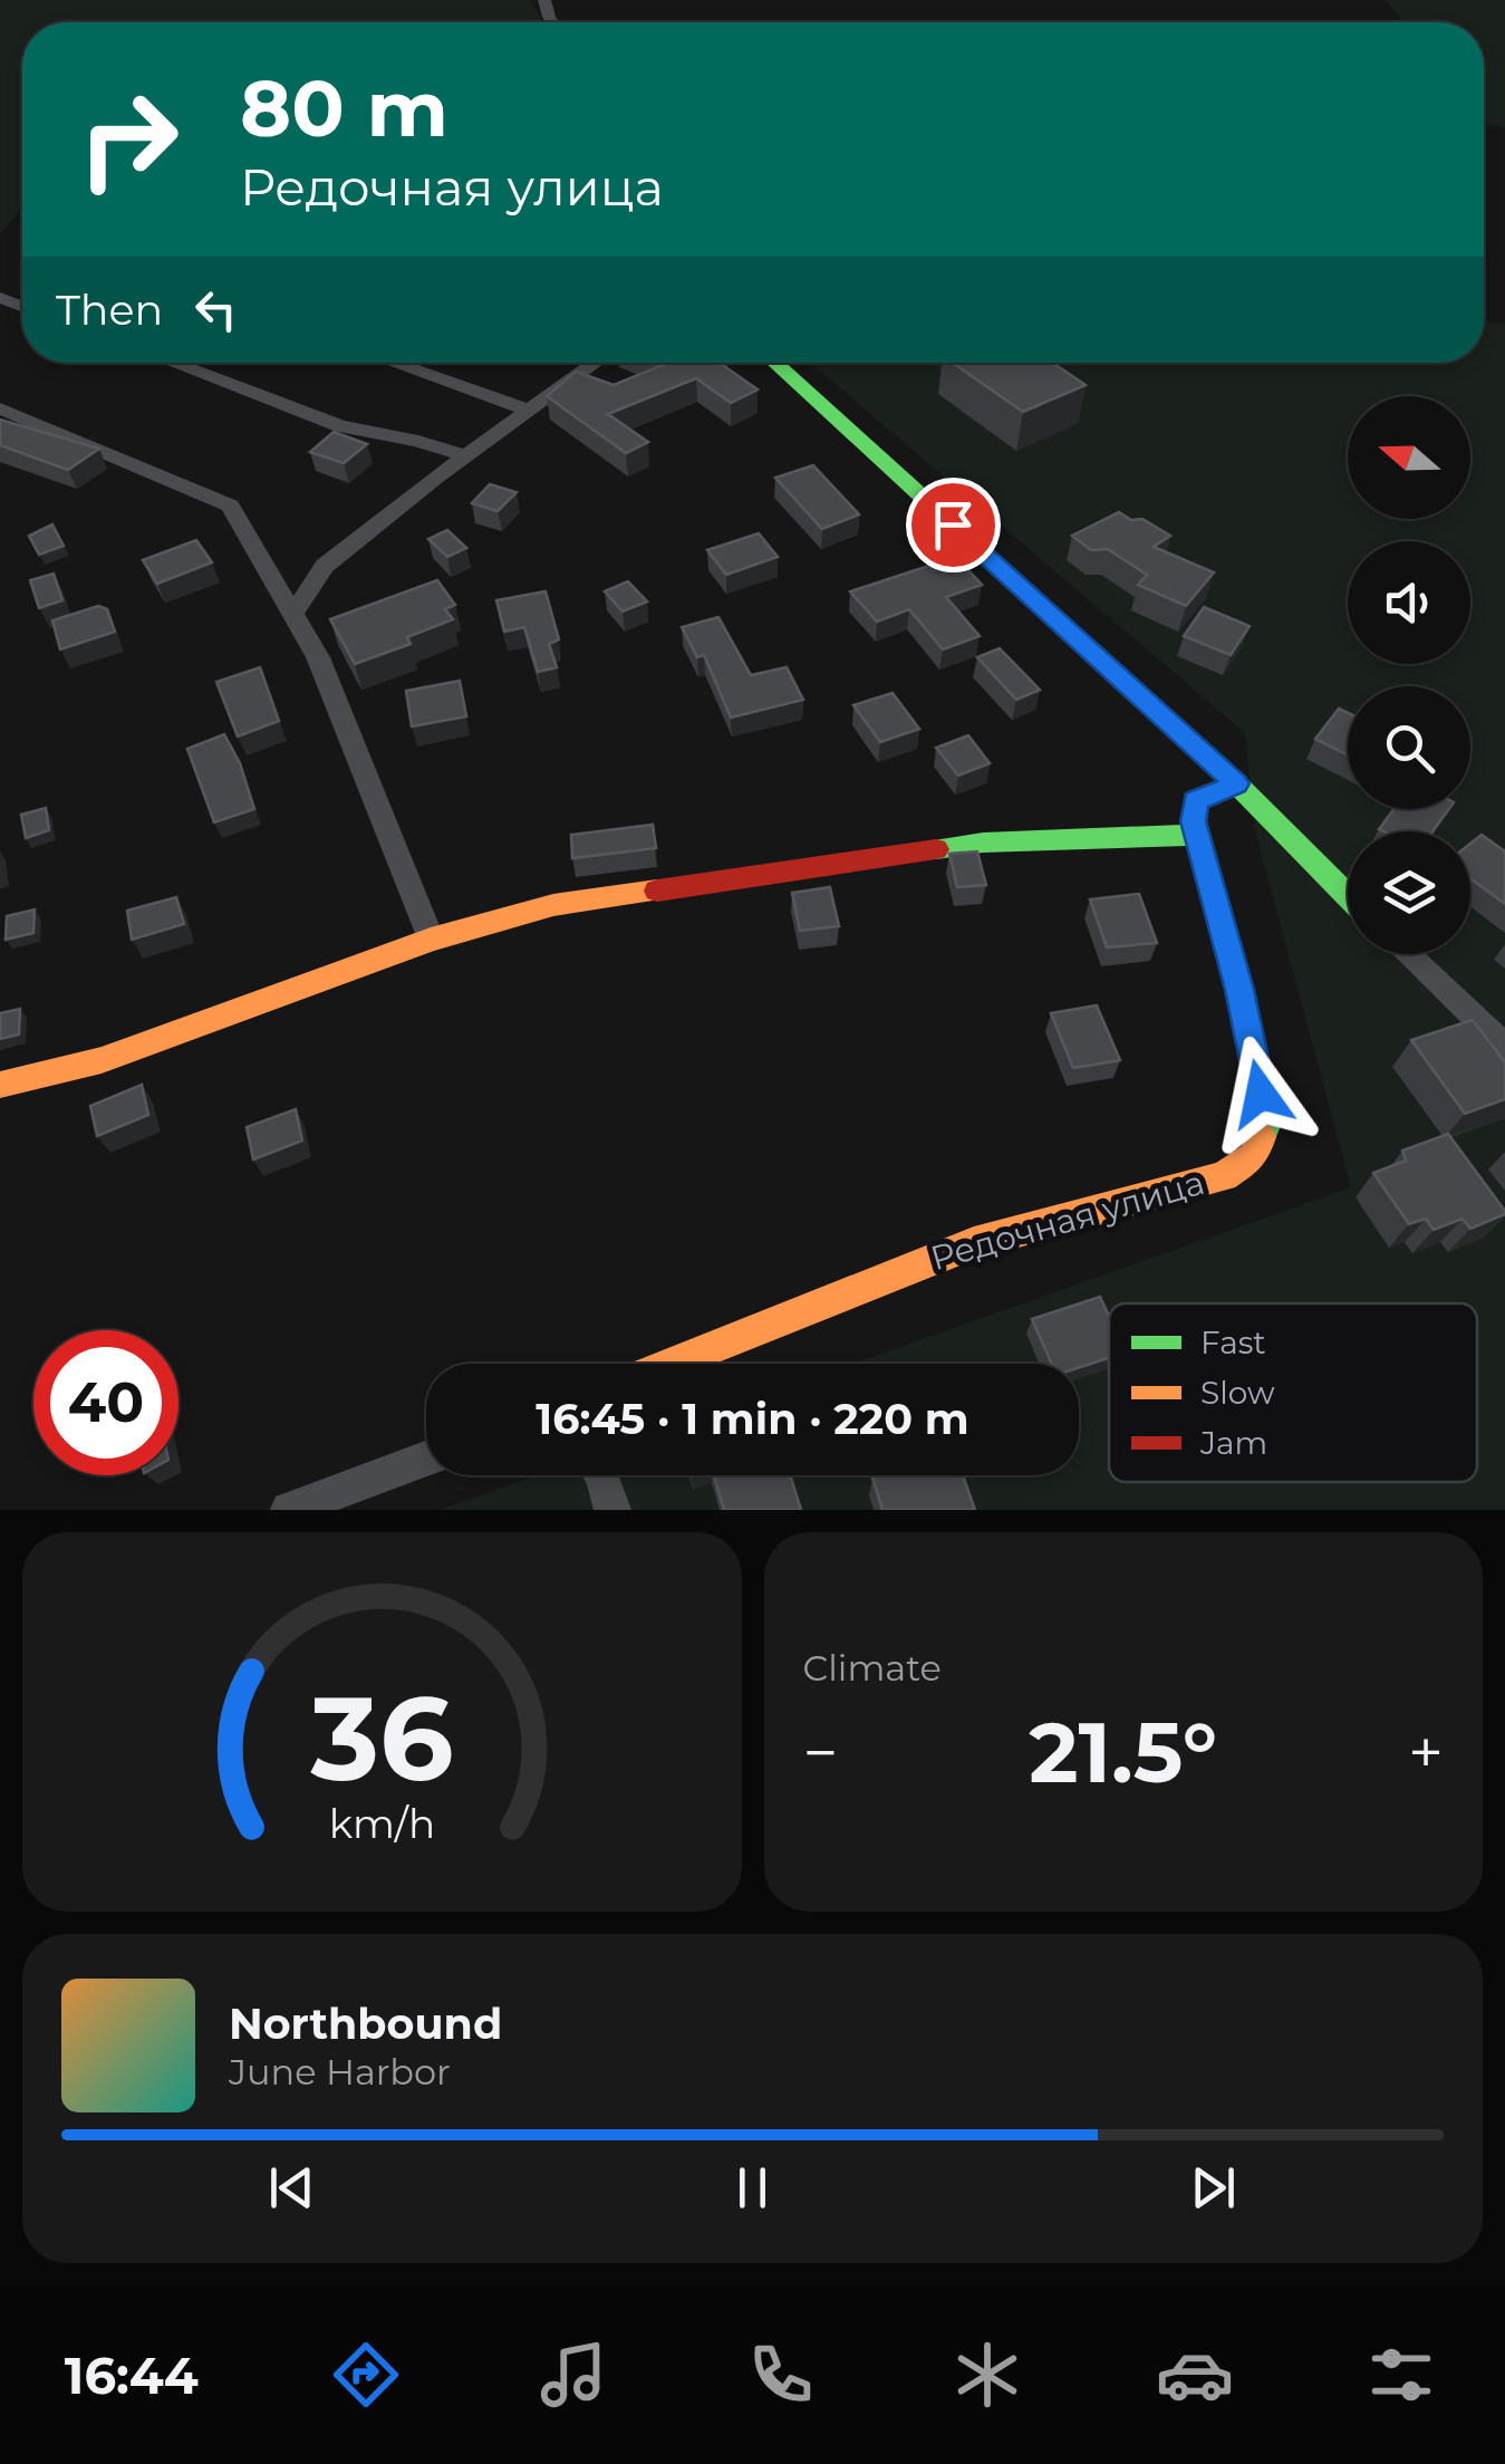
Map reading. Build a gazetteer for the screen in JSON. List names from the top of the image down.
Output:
{
  "streets": {
    "street": ["Редочная улица"]
  },
  "legend": ["Fast", "Slow", "Jam"],
  "north": "left",
  "page": {
    "turn": ["80 m", "Редочная улица"],
    "then": "Then",
    "limit": "40",
    "trip": "16:45 · 1 min · 220 m",
    "tile": "Climate",
    "heat": ["−", "21.5°", "+"],
    "song": ["Northbound", "June Harbor"],
    "tabs": "16:44",
    "gauge": ["36", "km/h"]
  }
}
